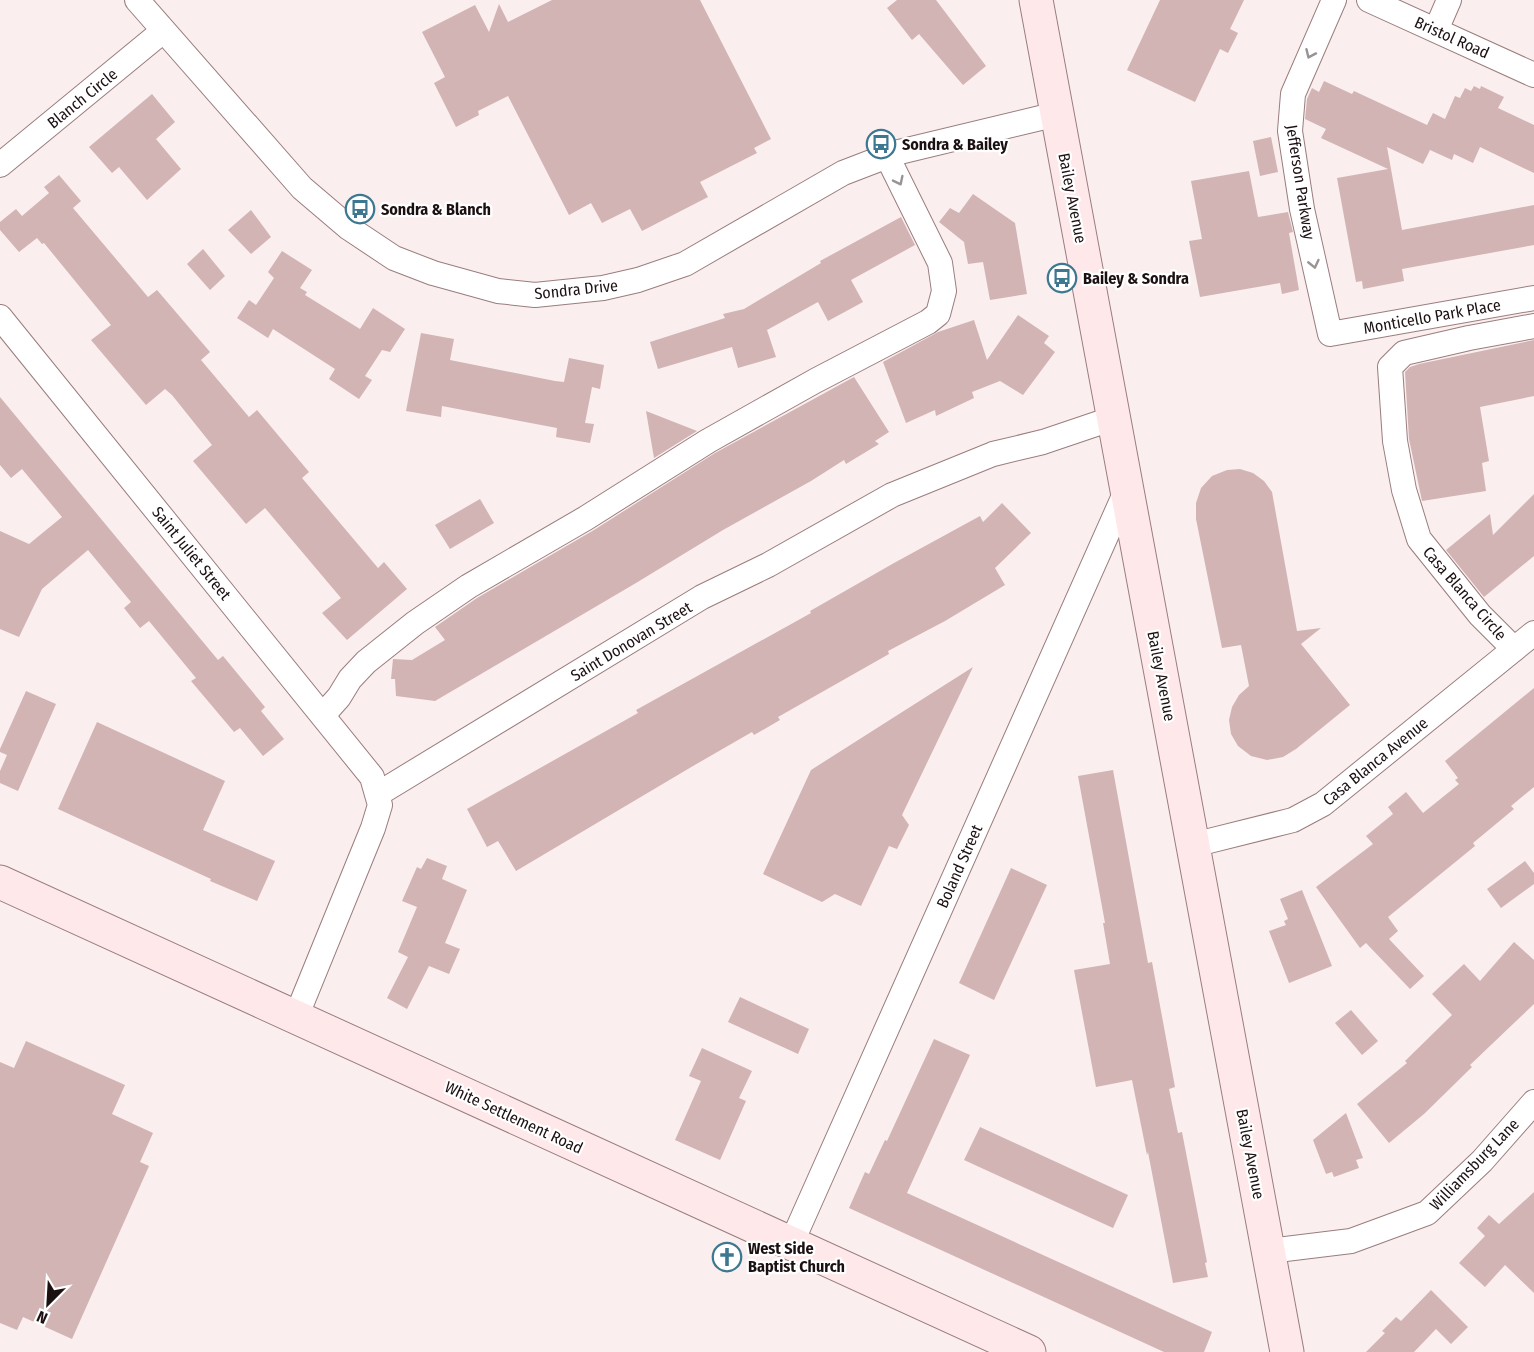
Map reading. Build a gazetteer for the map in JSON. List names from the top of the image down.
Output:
{
  "streets": {
    "street": [
      "Bristol Road",
      "Blanch Circle",
      "Jefferson Parkway",
      "Bailey Avenue",
      "Sondra Drive",
      "Monticello Park Place",
      "Saint Juliet Street",
      "Casa Blanca Circle",
      "Saint Donovan Street",
      "Casa Blanca Avenue",
      "Boland Street",
      "White Settlement Road",
      "Williamsburg Lane"
    ]
  },
  "crossings": [
    ["Blanch Circle", "Sondra Drive"],
    ["Jefferson Parkway", "Monticello Park Place"],
    ["Bailey Avenue", "Sondra Drive"],
    ["Bailey Avenue", "Saint Donovan Street"],
    ["Bailey Avenue", "Casa Blanca Avenue"],
    ["Bailey Avenue", "Boland Street"],
    ["Bailey Avenue", "Williamsburg Lane"],
    ["Saint Juliet Street", "Saint Donovan Street"],
    ["Casa Blanca Circle", "Casa Blanca Avenue"],
    ["Boland Street", "White Settlement Road"]
  ],
  "one_way": ["Jefferson Parkway"],
  "places": {
    "bus stop": ["Sondra & Bailey", "Sondra & Blanch", "Bailey & Sondra"],
    "church": ["West Side Baptist Church"]
  },
  "north": "bottom left"
}
